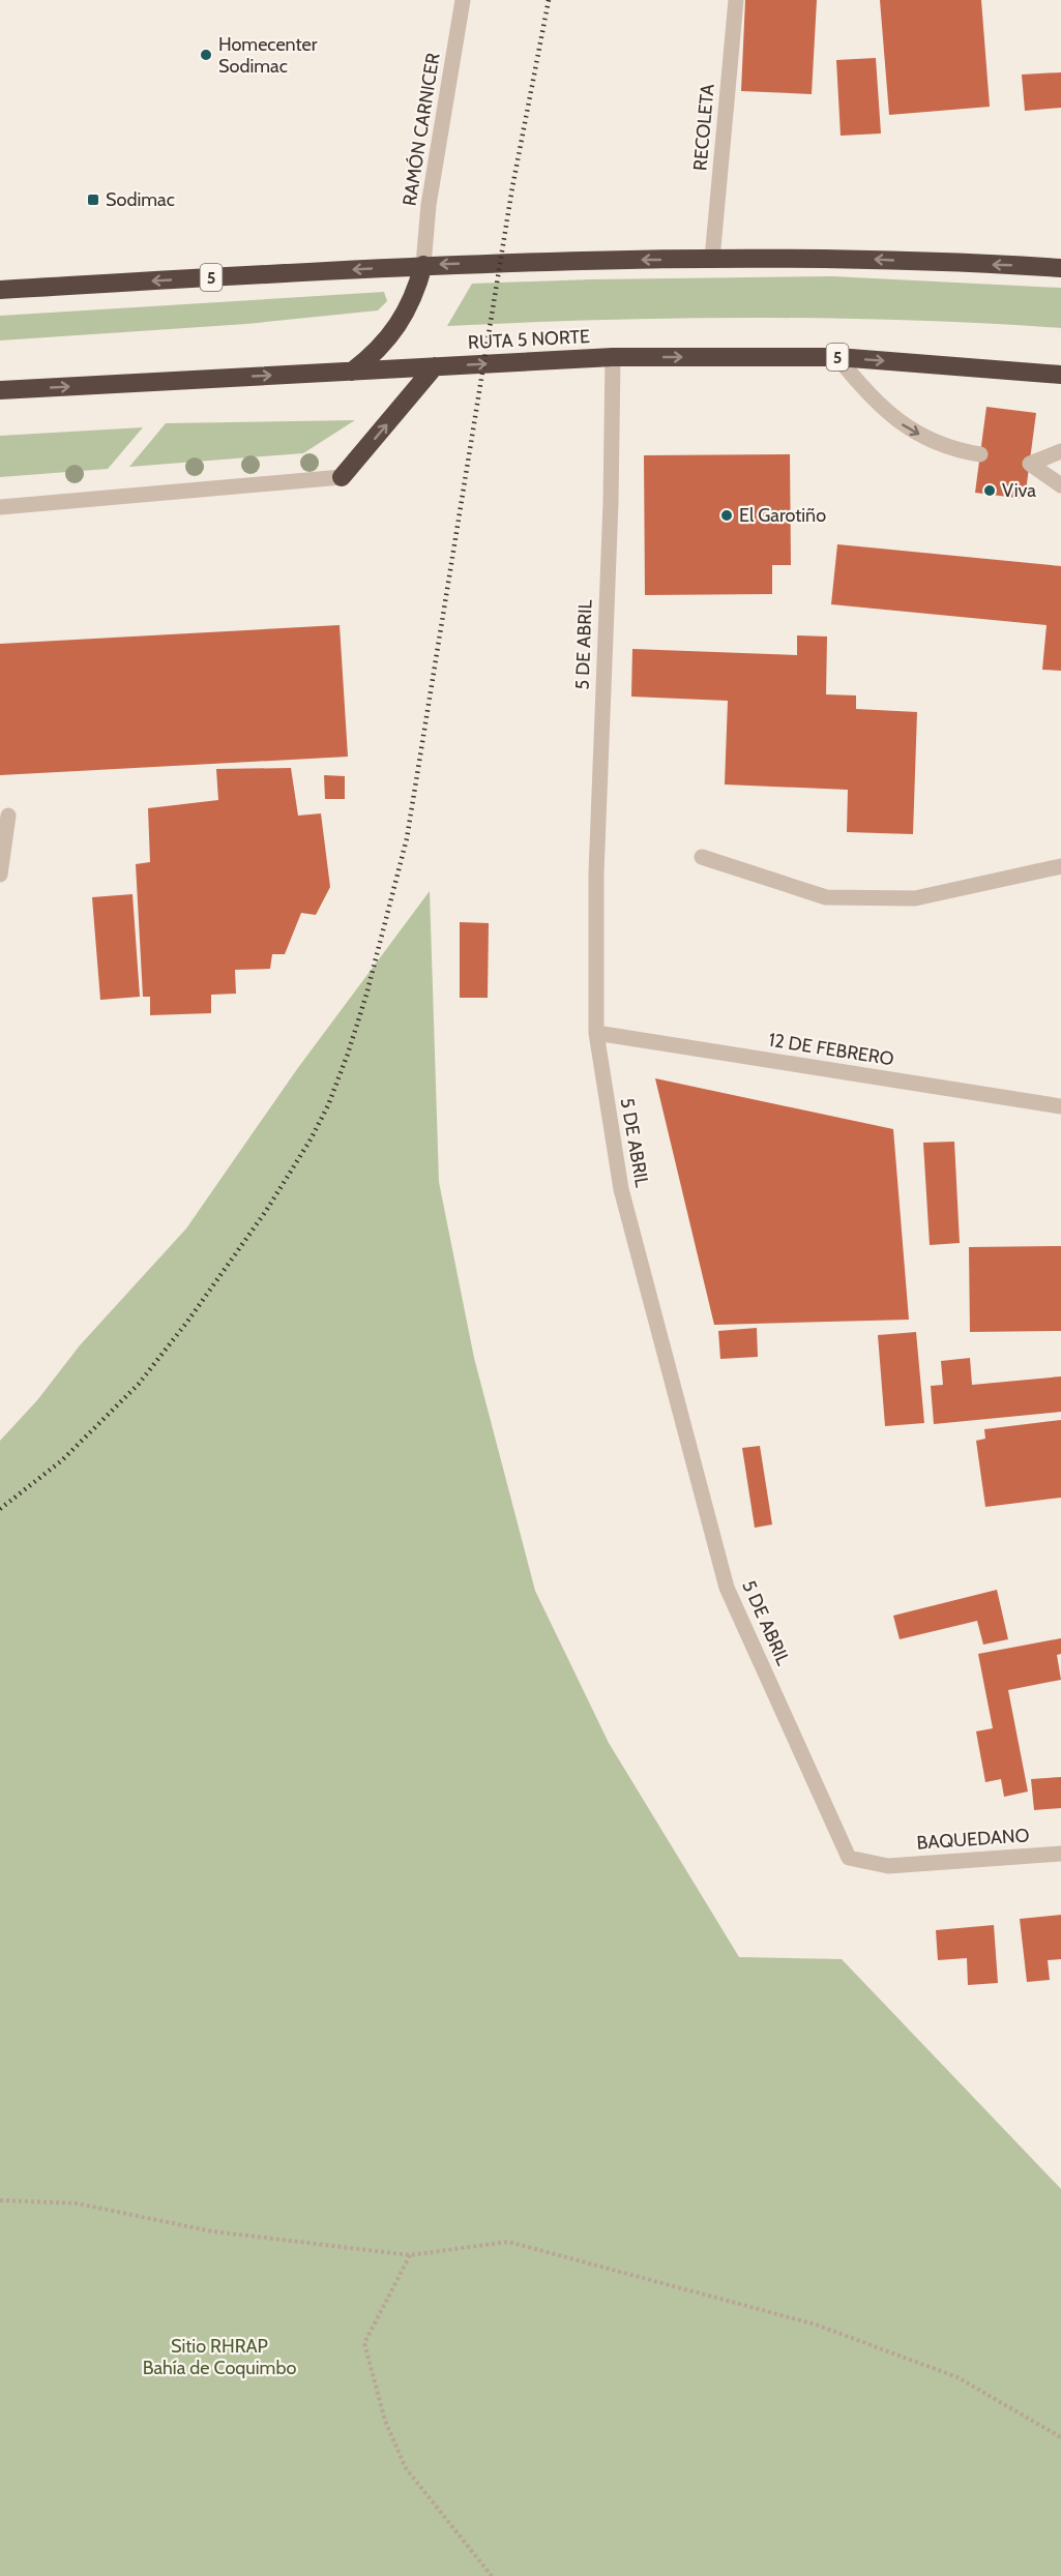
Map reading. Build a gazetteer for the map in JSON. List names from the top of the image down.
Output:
{
  "streets": {
    "highway": ["5", "RUTA 5 NORTE"],
    "street": [
      "RECOLETA",
      "RAMÓN CARNICER",
      "5 DE ABRIL",
      "12 DE FEBRERO",
      "BAQUEDANO"
    ]
  },
  "crossings": [
    ["RECOLETA", "5"],
    ["RAMÓN CARNICER", "5"],
    ["RUTA 5 NORTE", "5 DE ABRIL"],
    ["5 DE ABRIL", "12 DE FEBRERO"],
    ["5 DE ABRIL", "BAQUEDANO"]
  ],
  "parks": ["Sitio RHRAP Bahía de Coquimbo"],
  "places": {
    "other": ["Homecenter Sodimac", "Viva", "El Garotiño"],
    "transit": ["Sodimac"]
  }
}
